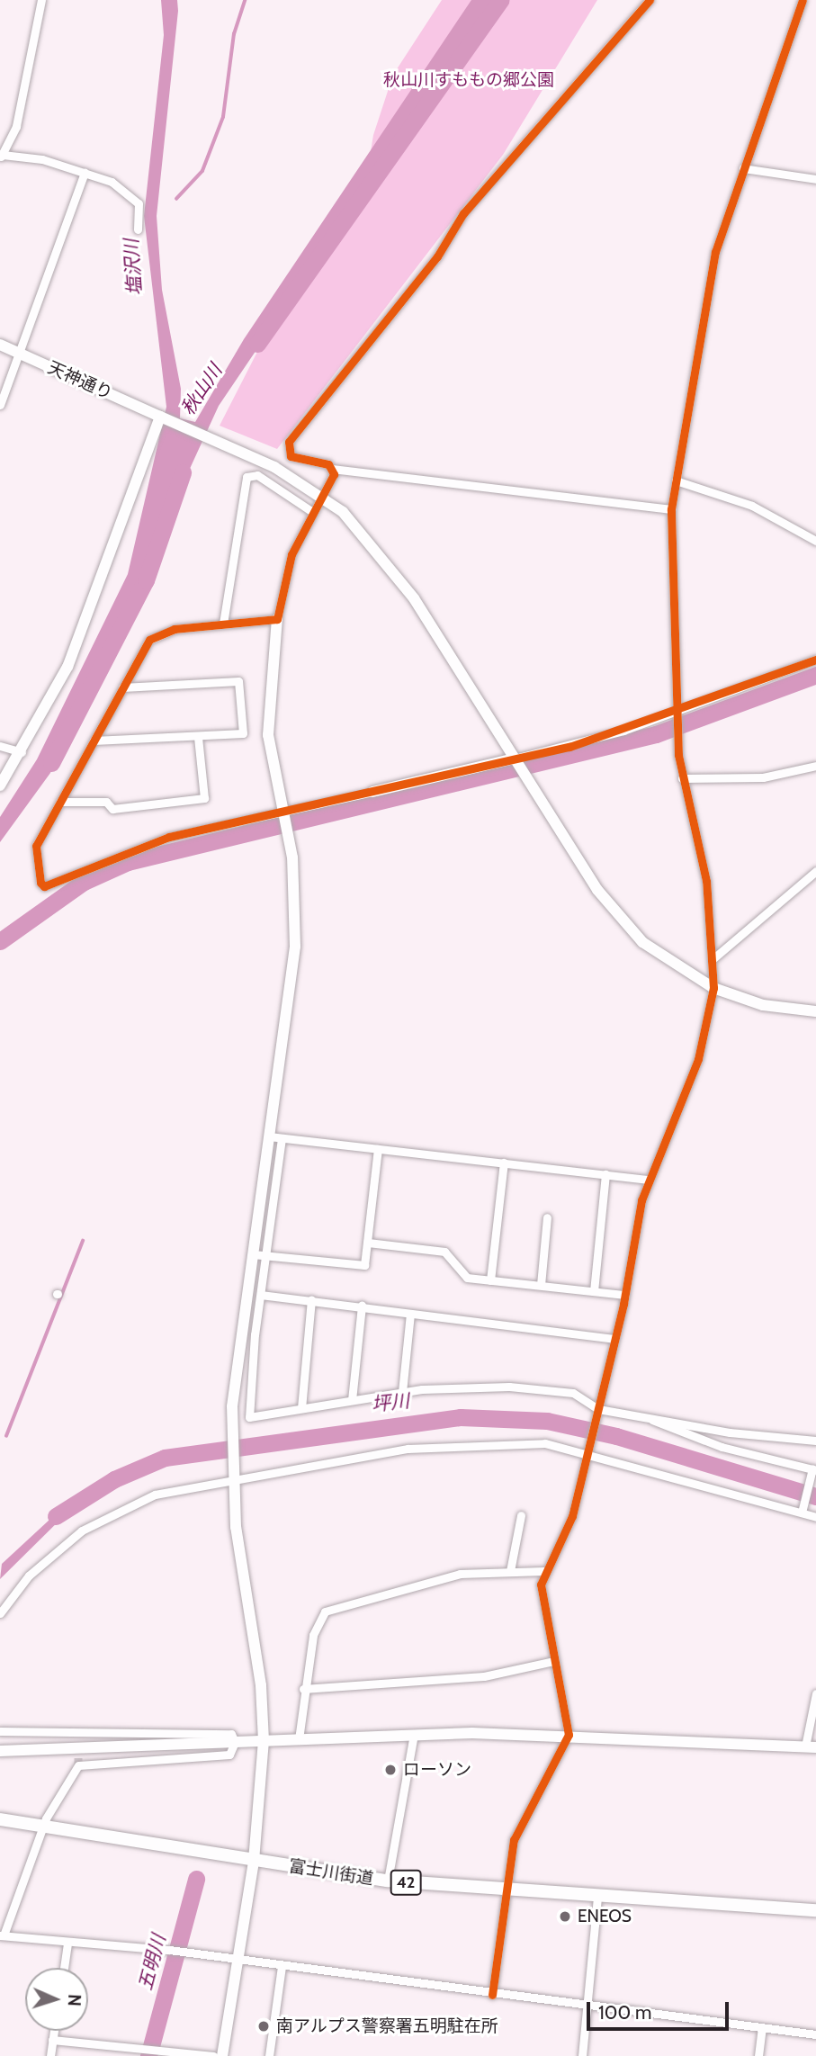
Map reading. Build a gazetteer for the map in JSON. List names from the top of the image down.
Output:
{
  "streets": {
    "main road": ["富士川街道", "42"],
    "street": ["天神通り"]
  },
  "water": [
    "塩沢川",
    "秋山川",
    "坪川",
    "五明川"
  ],
  "parks": ["秋山川すももの郷公園"],
  "places": ["ローソン", "ENEOS", "南アルプス警察署五明駐在所"],
  "scale_bar": "100 m",
  "north": "right"
}
